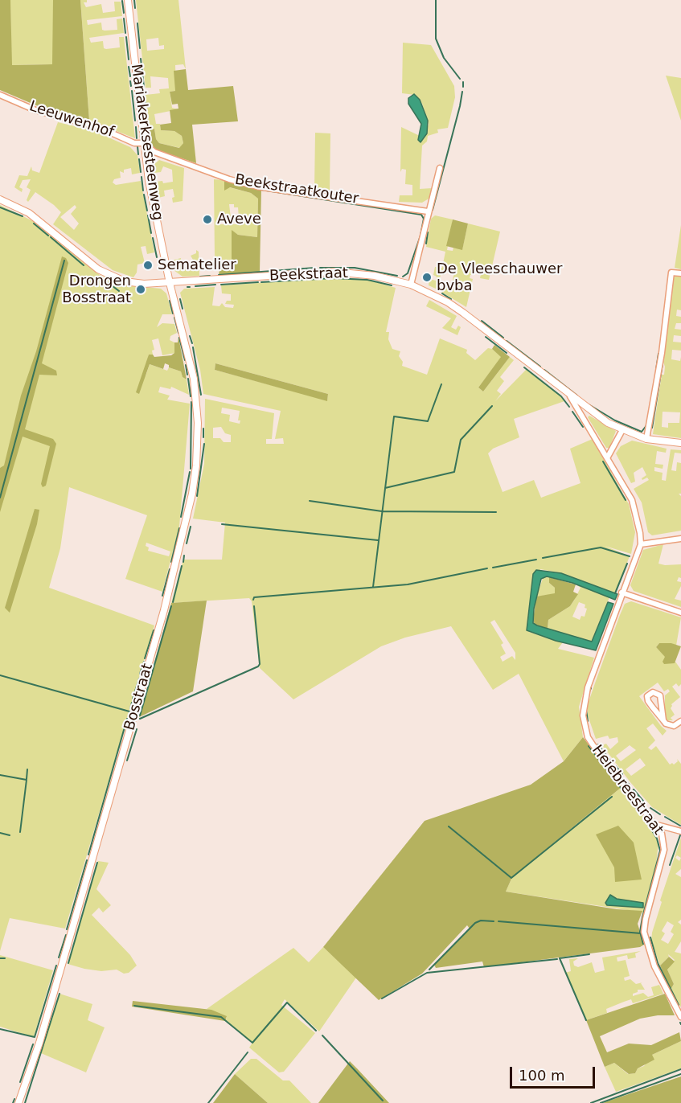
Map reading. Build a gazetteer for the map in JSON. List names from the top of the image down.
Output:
{
  "streets": {
    "street": [
      "Leeuwenhof",
      "Mariakerksesteenweg",
      "Beekstraatkouter",
      "Beekstraat",
      "Bosstraat",
      "Heiebreestraat"
    ]
  },
  "crossings": [
    ["Leeuwenhof", "Mariakerksesteenweg"],
    ["Leeuwenhof", "Beekstraatkouter"],
    ["Mariakerksesteenweg", "Beekstraatkouter"],
    ["Mariakerksesteenweg", "Beekstraat"],
    ["Mariakerksesteenweg", "Bosstraat"],
    ["Beekstraat", "Bosstraat"]
  ],
  "places": [
    "Aveve",
    "Sematelier",
    "De Vleeschauwer bvba",
    "Drongen Bosstraat"
  ],
  "scale_bar": "100 m"
}
